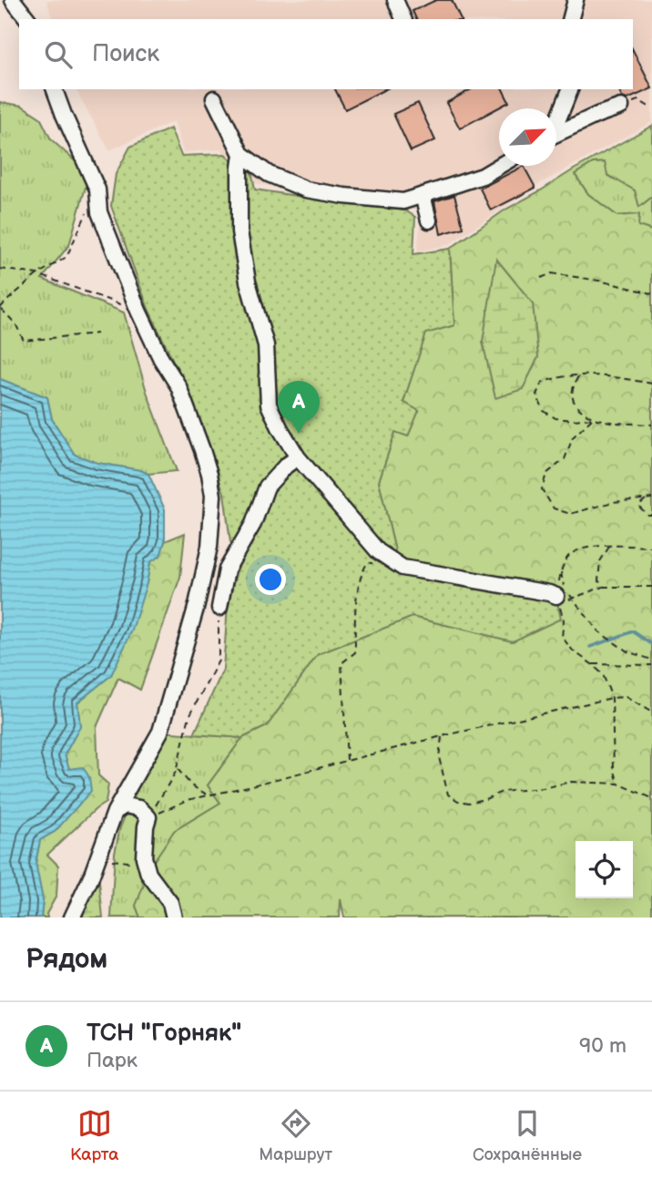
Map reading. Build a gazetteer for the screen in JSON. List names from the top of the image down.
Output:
{
  "north": "top right",
  "page": {
    "search": "Поиск",
    "pins": "A",
    "heading": "Рядом",
    "list": [
      {
        "mark": "A",
        "name": "ТСН \"Горняк\"",
        "note": "Парк",
        "value": "90 m"
      }
    ],
    "nav": ["Карта", "Маршрут", "Сохранённые"]
  }
}
